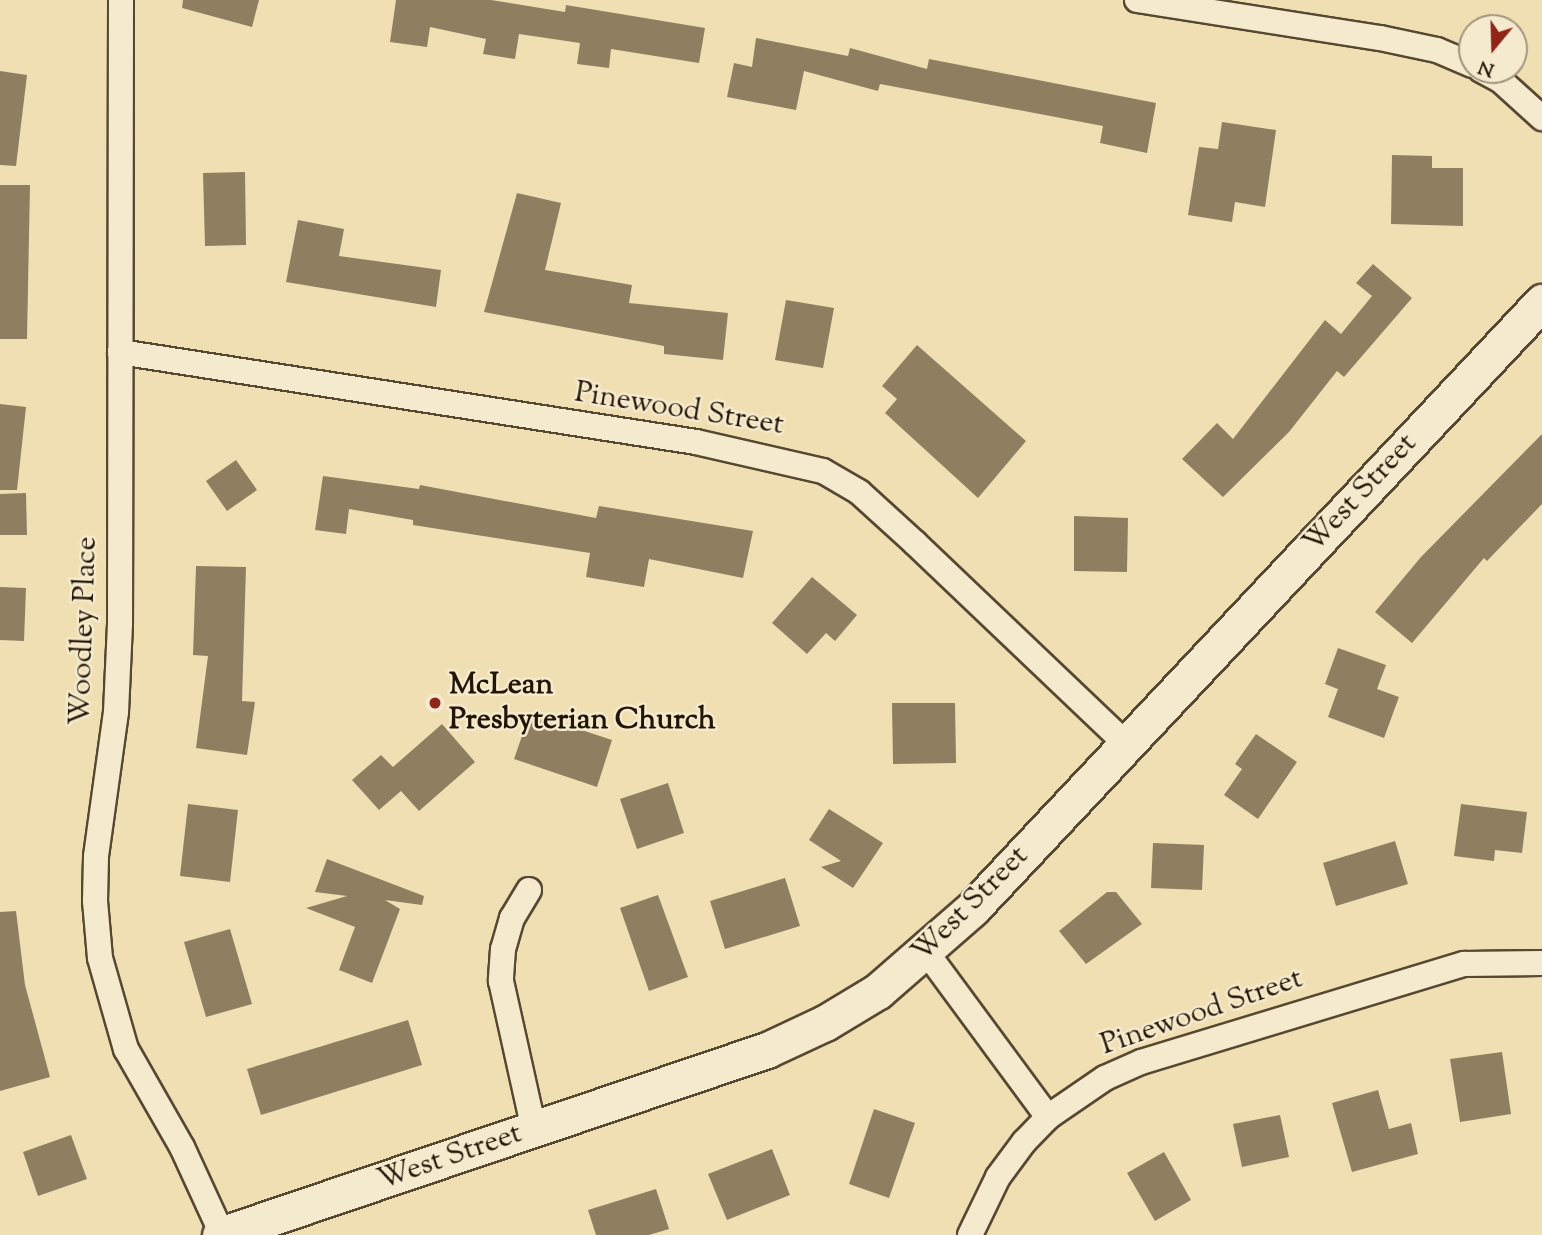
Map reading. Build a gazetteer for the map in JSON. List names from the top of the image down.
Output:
{
  "streets": {
    "main road": ["West Street"],
    "street": ["Pinewood Street", "Woodley Place"]
  },
  "crossings": [
    ["Pinewood Street", "West Street"],
    ["Pinewood Street", "Woodley Place"],
    ["West Street", "Woodley Place"]
  ],
  "places": ["McLean Presbyterian Church"],
  "north": "bottom"
}
